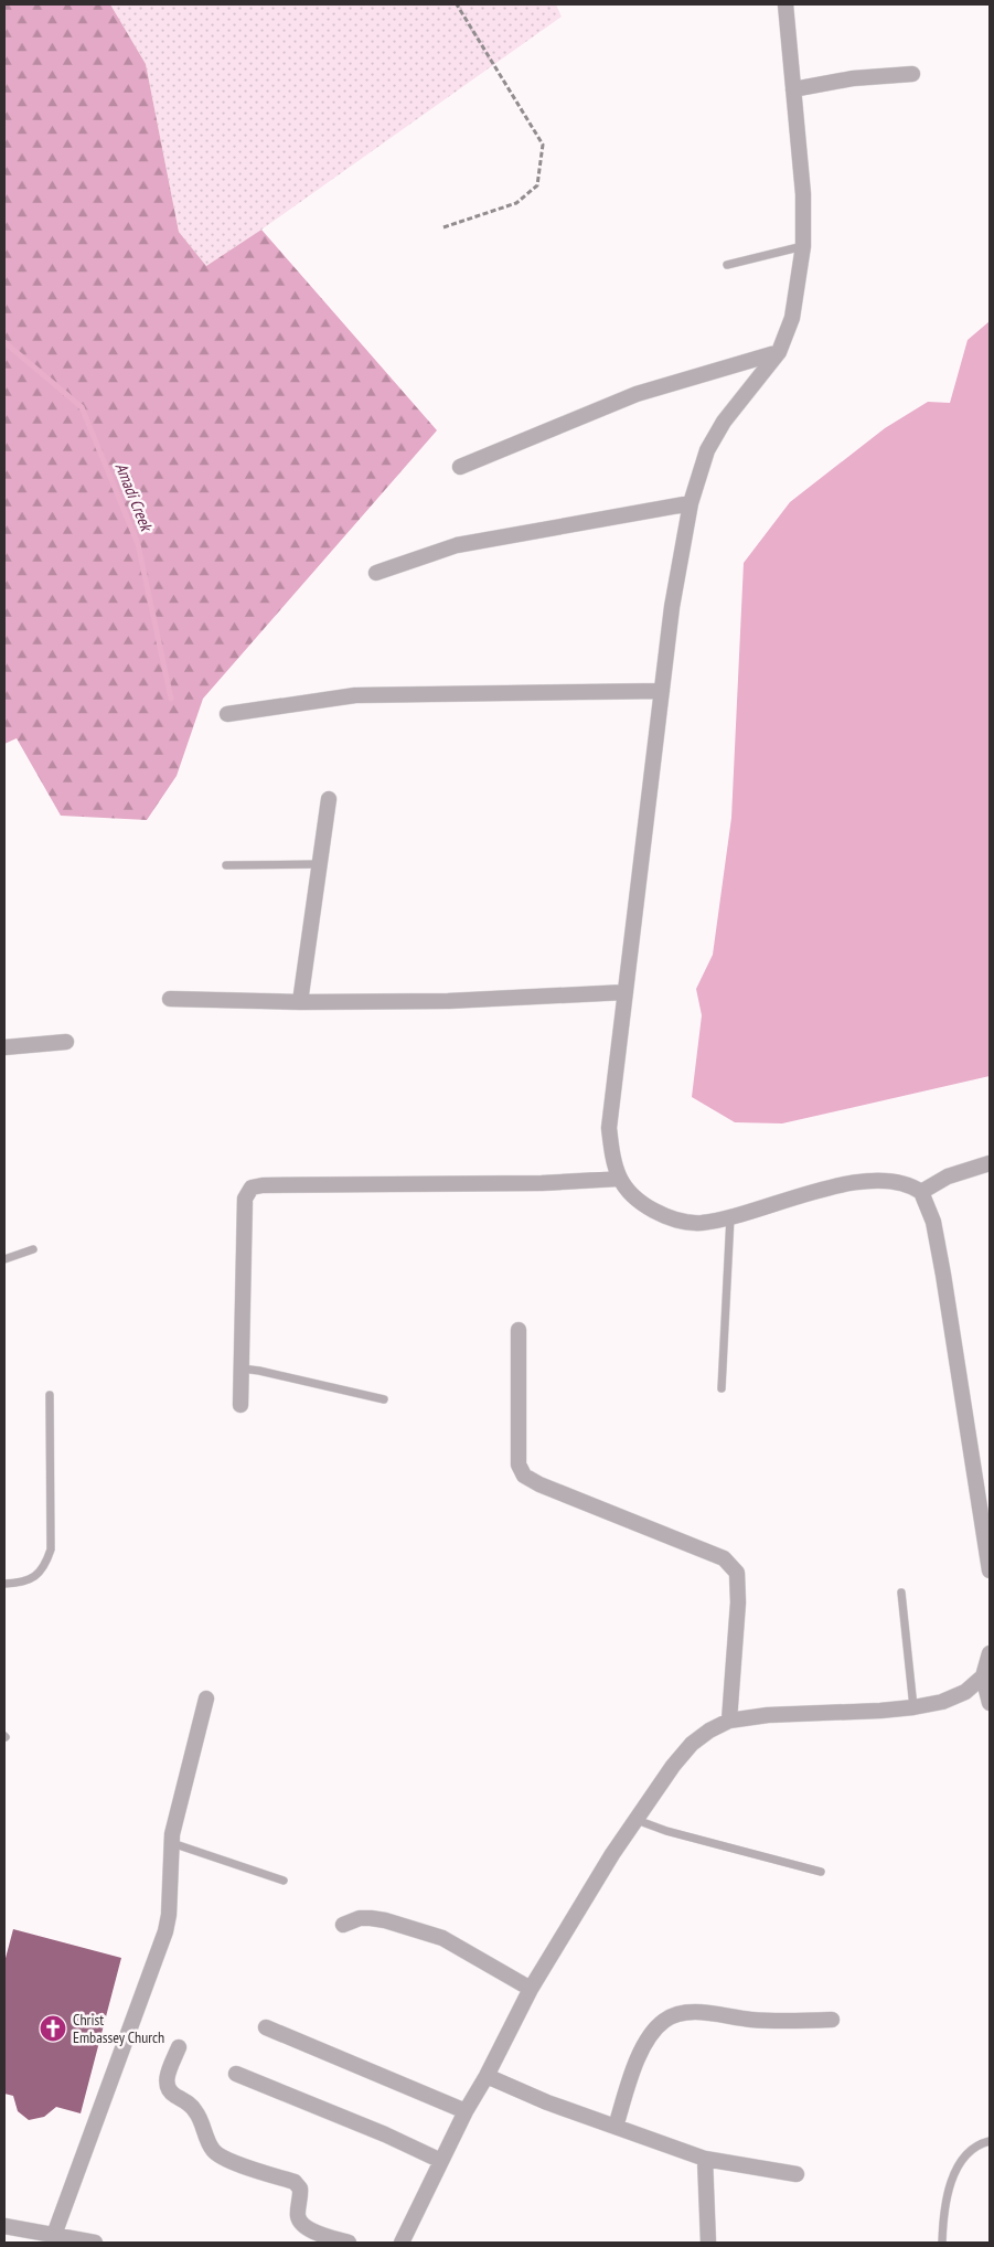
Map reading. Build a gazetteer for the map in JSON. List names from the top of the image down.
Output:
{
  "water": ["Amadi Creek"],
  "places": {
    "church": ["Christ Embassey Church"]
  }
}
